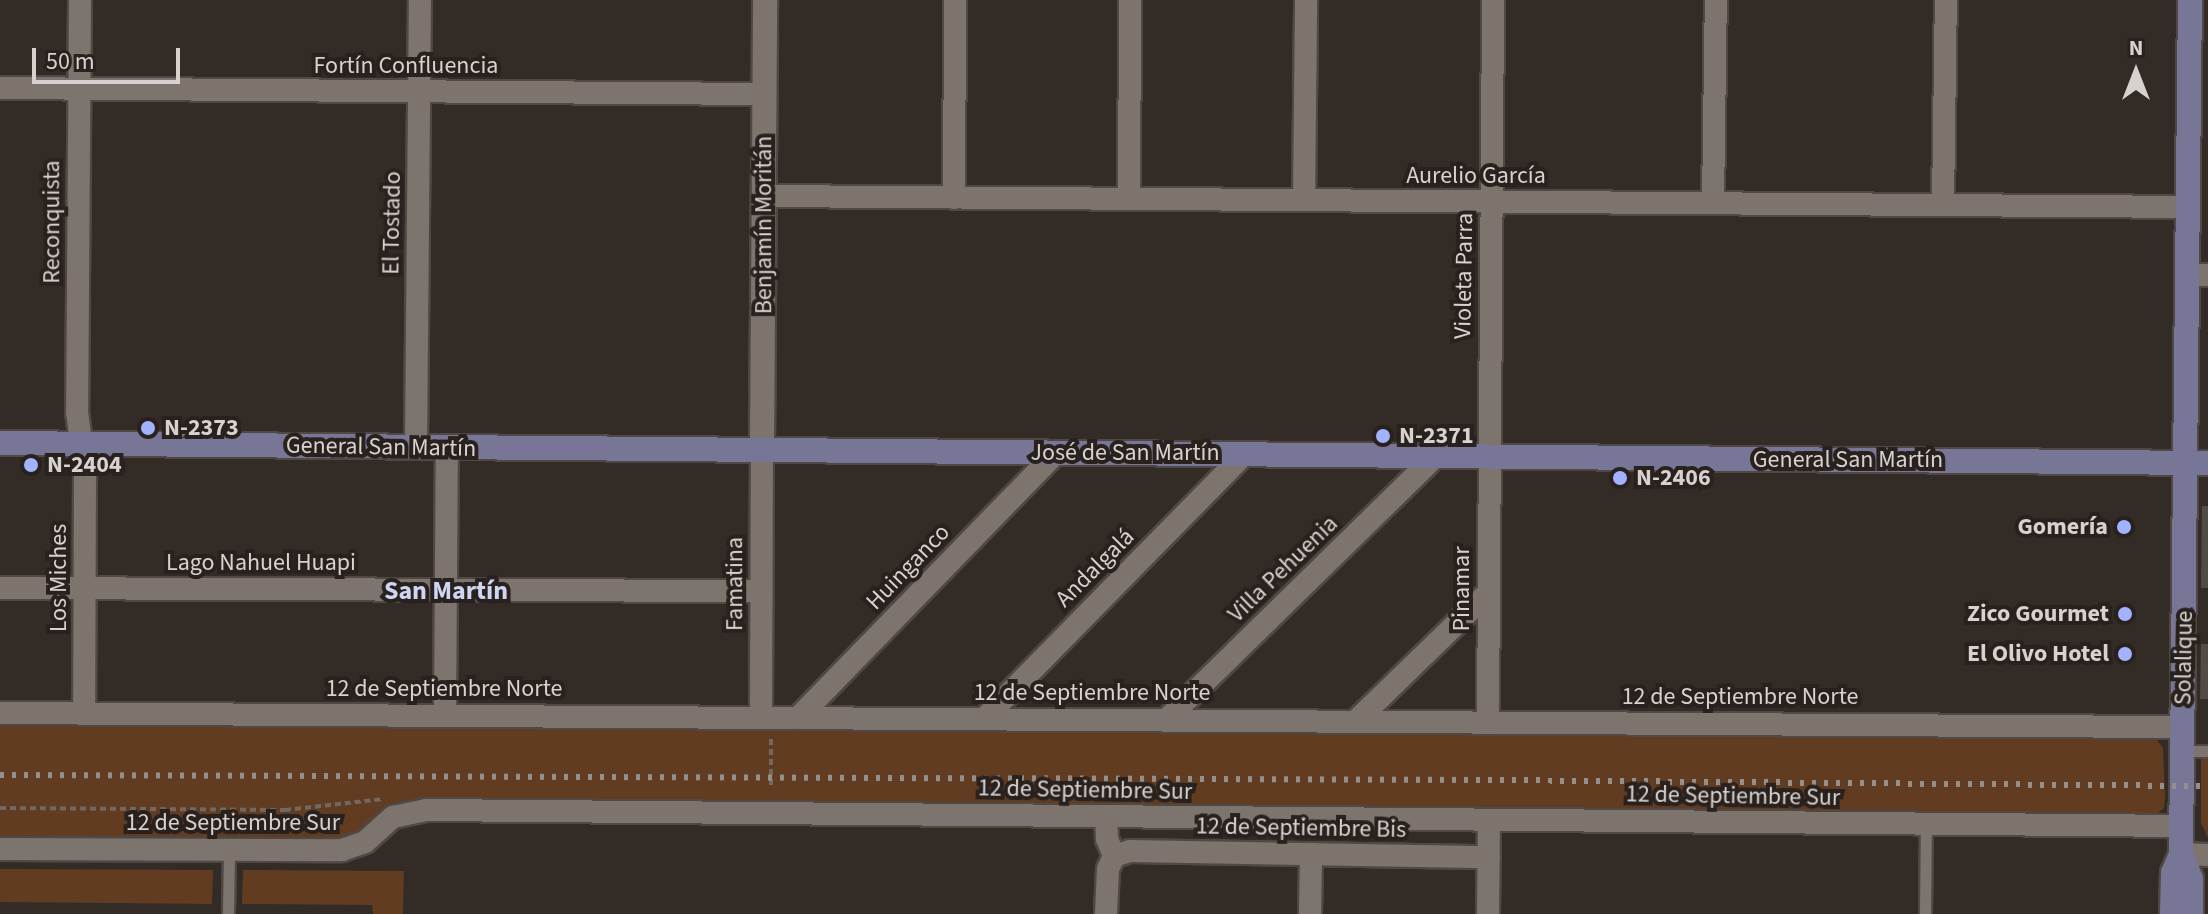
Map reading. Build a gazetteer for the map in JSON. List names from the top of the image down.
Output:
{
  "streets": {
    "main road": ["General San Martín", "José de San Martín", "Solalique"],
    "street": [
      "Fortín Confluencia",
      "Aurelio García",
      "Reconquista",
      "El Tostado",
      "Benjamín Moritán",
      "Violeta Parra",
      "Lago Nahuel Huapi",
      "Huinganco",
      "Andalgalá",
      "Villa Pehuenia",
      "Los Miches",
      "Famatina",
      "Pinamar",
      "12 de Septiembre Norte",
      "12 de Septiembre Sur",
      "12 de Septiembre Bis"
    ]
  },
  "crossings": [
    ["Fortín Confluencia", "Reconquista"],
    ["Fortín Confluencia", "El Tostado"],
    ["Fortín Confluencia", "Benjamín Moritán"],
    ["Aurelio García", "Benjamín Moritán"],
    ["Aurelio García", "Violeta Parra"],
    ["Aurelio García", "Solalique"],
    ["Reconquista", "General San Martín"],
    ["Reconquista", "Los Miches"],
    ["El Tostado", "General San Martín"],
    ["Benjamín Moritán", "General San Martín"],
    ["Benjamín Moritán", "José de San Martín"],
    ["Benjamín Moritán", "Famatina"],
    ["Violeta Parra", "General San Martín"],
    ["Violeta Parra", "José de San Martín"],
    ["Violeta Parra", "Pinamar"],
    ["General San Martín", "José de San Martín"],
    ["General San Martín", "Los Miches"],
    ["General San Martín", "Famatina"],
    ["General San Martín", "Pinamar"],
    ["General San Martín", "Solalique"],
    ["José de San Martín", "Huinganco"],
    ["José de San Martín", "Andalgalá"],
    ["José de San Martín", "Villa Pehuenia"],
    ["José de San Martín", "Famatina"],
    ["José de San Martín", "Pinamar"],
    ["Lago Nahuel Huapi", "Los Miches"],
    ["Lago Nahuel Huapi", "Famatina"],
    ["Huinganco", "12 de Septiembre Norte"],
    ["Andalgalá", "12 de Septiembre Norte"],
    ["Villa Pehuenia", "12 de Septiembre Norte"],
    ["Los Miches", "12 de Septiembre Norte"],
    ["Famatina", "12 de Septiembre Norte"],
    ["Pinamar", "12 de Septiembre Norte"],
    ["Solalique", "12 de Septiembre Norte"],
    ["Solalique", "12 de Septiembre Sur"]
  ],
  "districts": ["San Martín"],
  "places": [
    "N-2373",
    "N-2371",
    "N-2404",
    "N-2406",
    "Gomería",
    "Zico Gourmet",
    "El Olivo Hotel"
  ],
  "scale_bar": "50 m",
  "north": "top"
}
